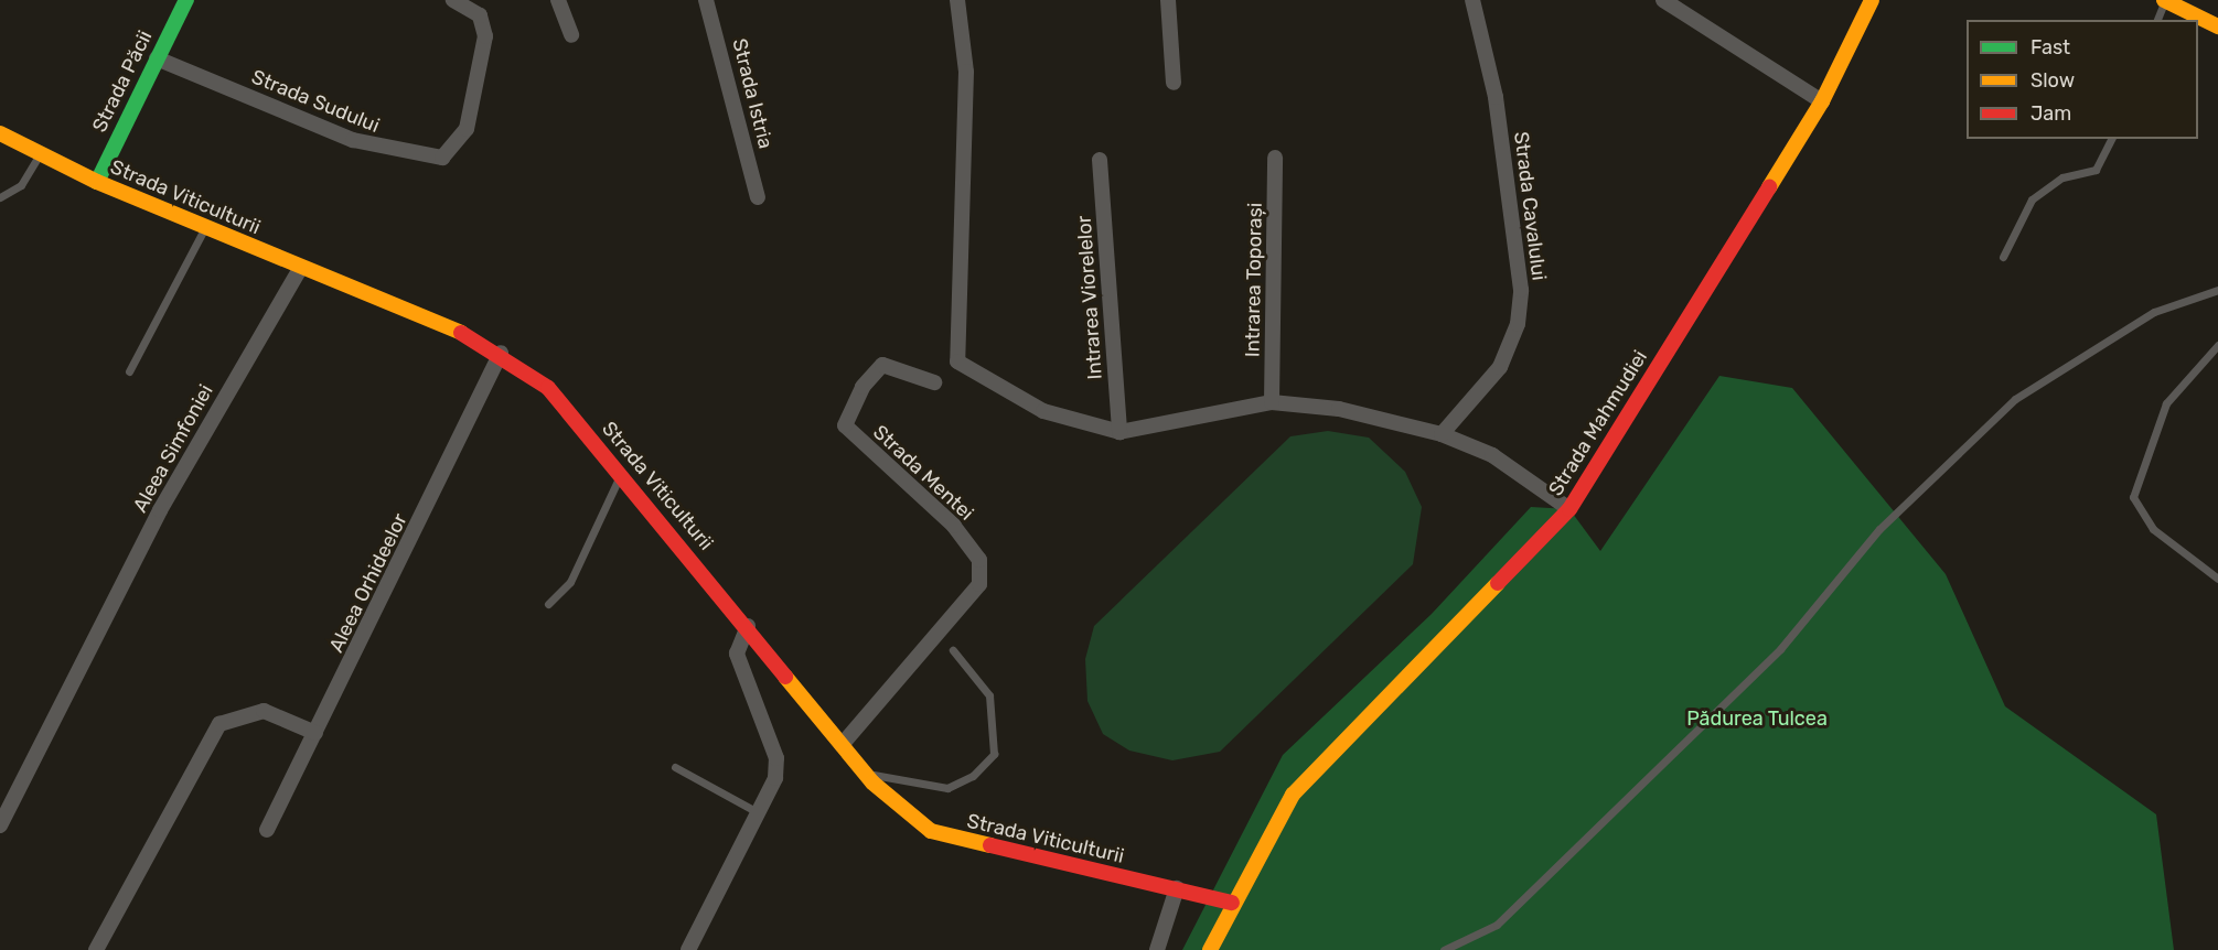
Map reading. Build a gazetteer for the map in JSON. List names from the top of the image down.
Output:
{
  "streets": {
    "main road": ["Strada Păcii", "Strada Viticulturii", "Strada Mahmudiei"],
    "street": [
      "Strada Istria",
      "Strada Sudului",
      "Strada Cavalului",
      "Intrarea Toporași",
      "Intrarea Viorelelor",
      "Aleea Simfoniei",
      "Strada Mentei",
      "Aleea Orhideelor"
    ]
  },
  "crossings": [
    ["Strada Păcii", "Strada Sudului"],
    ["Strada Păcii", "Strada Viticulturii"],
    ["Strada Viticulturii", "Strada Mahmudiei"],
    ["Strada Viticulturii", "Aleea Simfoniei"],
    ["Strada Viticulturii", "Strada Mentei"],
    ["Strada Viticulturii", "Aleea Orhideelor"]
  ],
  "parks": ["Pădurea Tulcea"],
  "legend": ["Fast", "Slow", "Jam"]
}
